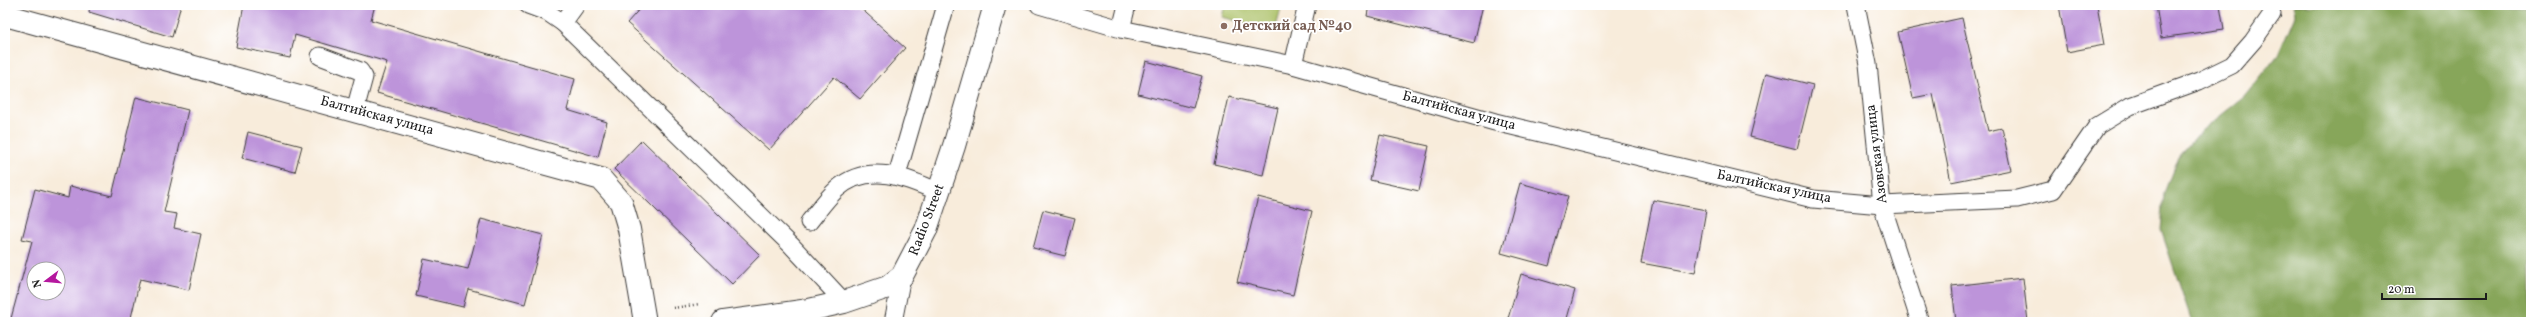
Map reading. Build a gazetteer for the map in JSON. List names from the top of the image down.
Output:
{
  "streets": {
    "street": ["Балтийская улица", "Radio Street"],
    "lane": ["Азовская улица"]
  },
  "crossings": [
    ["Балтийская улица", "Азовская улица"]
  ],
  "places": ["Детский сад №40"],
  "scale_bar": "20 m",
  "north": "left"
}
